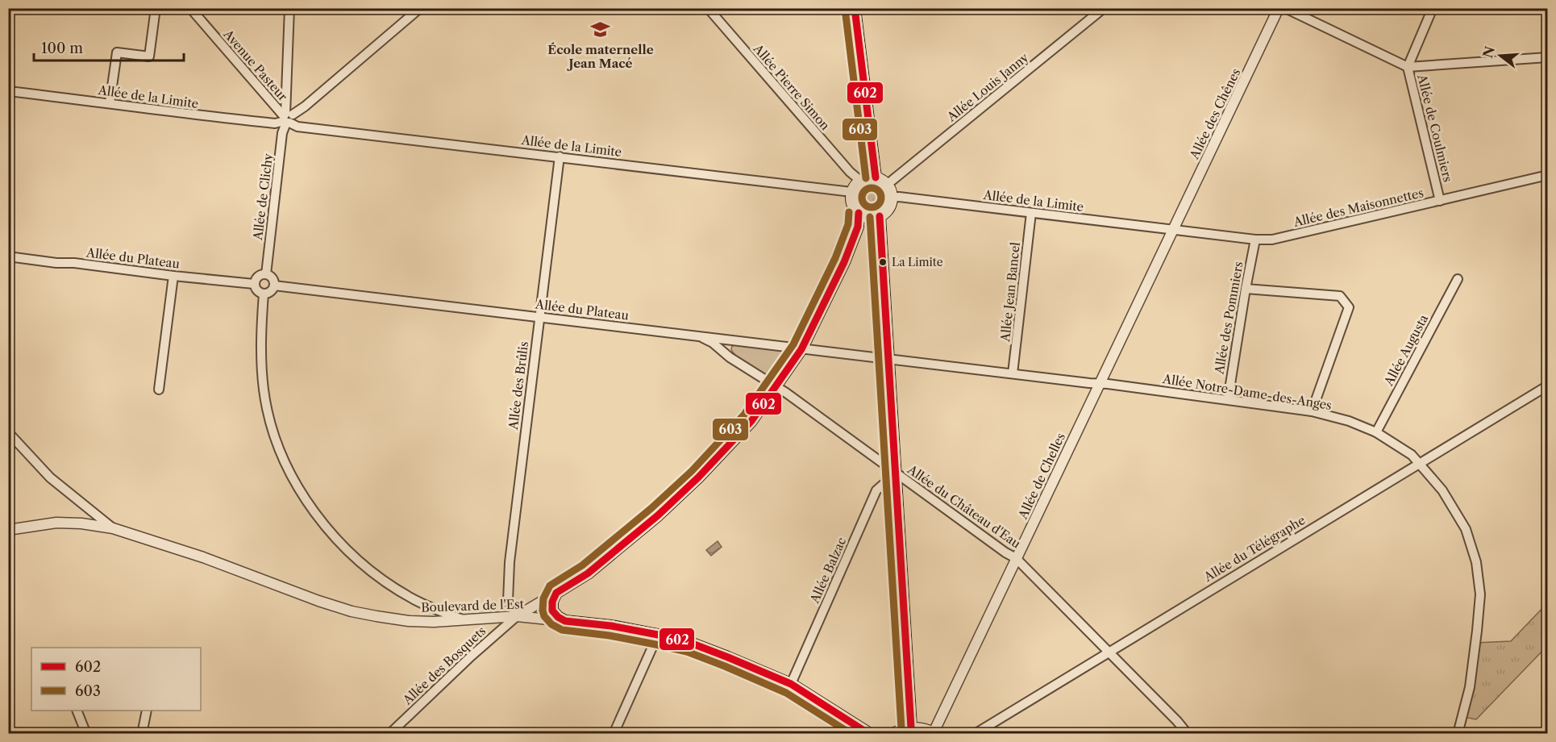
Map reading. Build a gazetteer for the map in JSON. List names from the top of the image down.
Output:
{
  "streets": {
    "main road": ["Boulevard de l'Est"],
    "street": [
      "Avenue Pasteur",
      "Allée Pierre Simon",
      "Allée Louis Janny",
      "Allée de la Limite",
      "Allée des Chênes",
      "Allée de Coulmiers",
      "Allée de Clichy",
      "Allée des Maisonnettes",
      "Allée du Plateau",
      "Allée Jean Bancel",
      "Allée des Pommiers",
      "Allée Augusta",
      "Allée des Brûlis",
      "Allée Notre-Dame-des-Anges",
      "Allée de Chelles",
      "Allée du Château d'Eau",
      "Allée du Télégraphe",
      "Allée Balzac",
      "Allée des Bosquets"
    ]
  },
  "crossings": [
    ["Avenue Pasteur", "Allée de la Limite"],
    ["Avenue Pasteur", "Allée de Clichy"],
    ["Allée Pierre Simon", "Allée Louis Janny"],
    ["Allée Pierre Simon", "Allée de la Limite"],
    ["Allée Louis Janny", "Allée de la Limite"],
    ["Allée de la Limite", "Allée des Chênes"],
    ["Allée de la Limite", "Allée de Clichy"],
    ["Allée de la Limite", "Allée des Maisonnettes"],
    ["Allée de la Limite", "Allée Jean Bancel"],
    ["Allée de la Limite", "Allée des Brûlis"],
    ["Allée de la Limite", "Allée de Chelles"],
    ["Allée des Chênes", "Allée des Maisonnettes"],
    ["Allée des Chênes", "Allée de Chelles"],
    ["Allée de Coulmiers", "Allée des Maisonnettes"],
    ["Allée de Clichy", "Allée du Plateau"],
    ["Allée des Maisonnettes", "Allée des Pommiers"],
    ["Allée des Maisonnettes", "Allée de Chelles"],
    ["Allée du Plateau", "Allée des Brûlis"],
    ["Allée du Plateau", "Allée Notre-Dame-des-Anges"],
    ["Allée du Plateau", "Allée du Château d'Eau"],
    ["Allée Jean Bancel", "Allée Notre-Dame-des-Anges"],
    ["Allée des Pommiers", "Allée Notre-Dame-des-Anges"],
    ["Allée Augusta", "Allée Notre-Dame-des-Anges"],
    ["Allée des Brûlis", "Boulevard de l'Est"],
    ["Allée des Brûlis", "Allée des Bosquets"],
    ["Allée Notre-Dame-des-Anges", "Allée de Chelles"],
    ["Allée Notre-Dame-des-Anges", "Allée du Télégraphe"],
    ["Allée de Chelles", "Allée du Château d'Eau"],
    ["Allée du Château d'Eau", "Allée du Télégraphe"],
    ["Allée du Château d'Eau", "Allée Balzac"],
    ["Allée Balzac", "Boulevard de l'Est"],
    ["Boulevard de l'Est", "Allée des Bosquets"]
  ],
  "places": {
    "school or university": ["École maternelle Jean Macé"],
    "other": ["La Limite"]
  },
  "lines": ["transit line 602", "transit line 603"],
  "legend": ["602", "603"],
  "scale_bar": "100 m",
  "north": "left"
}
